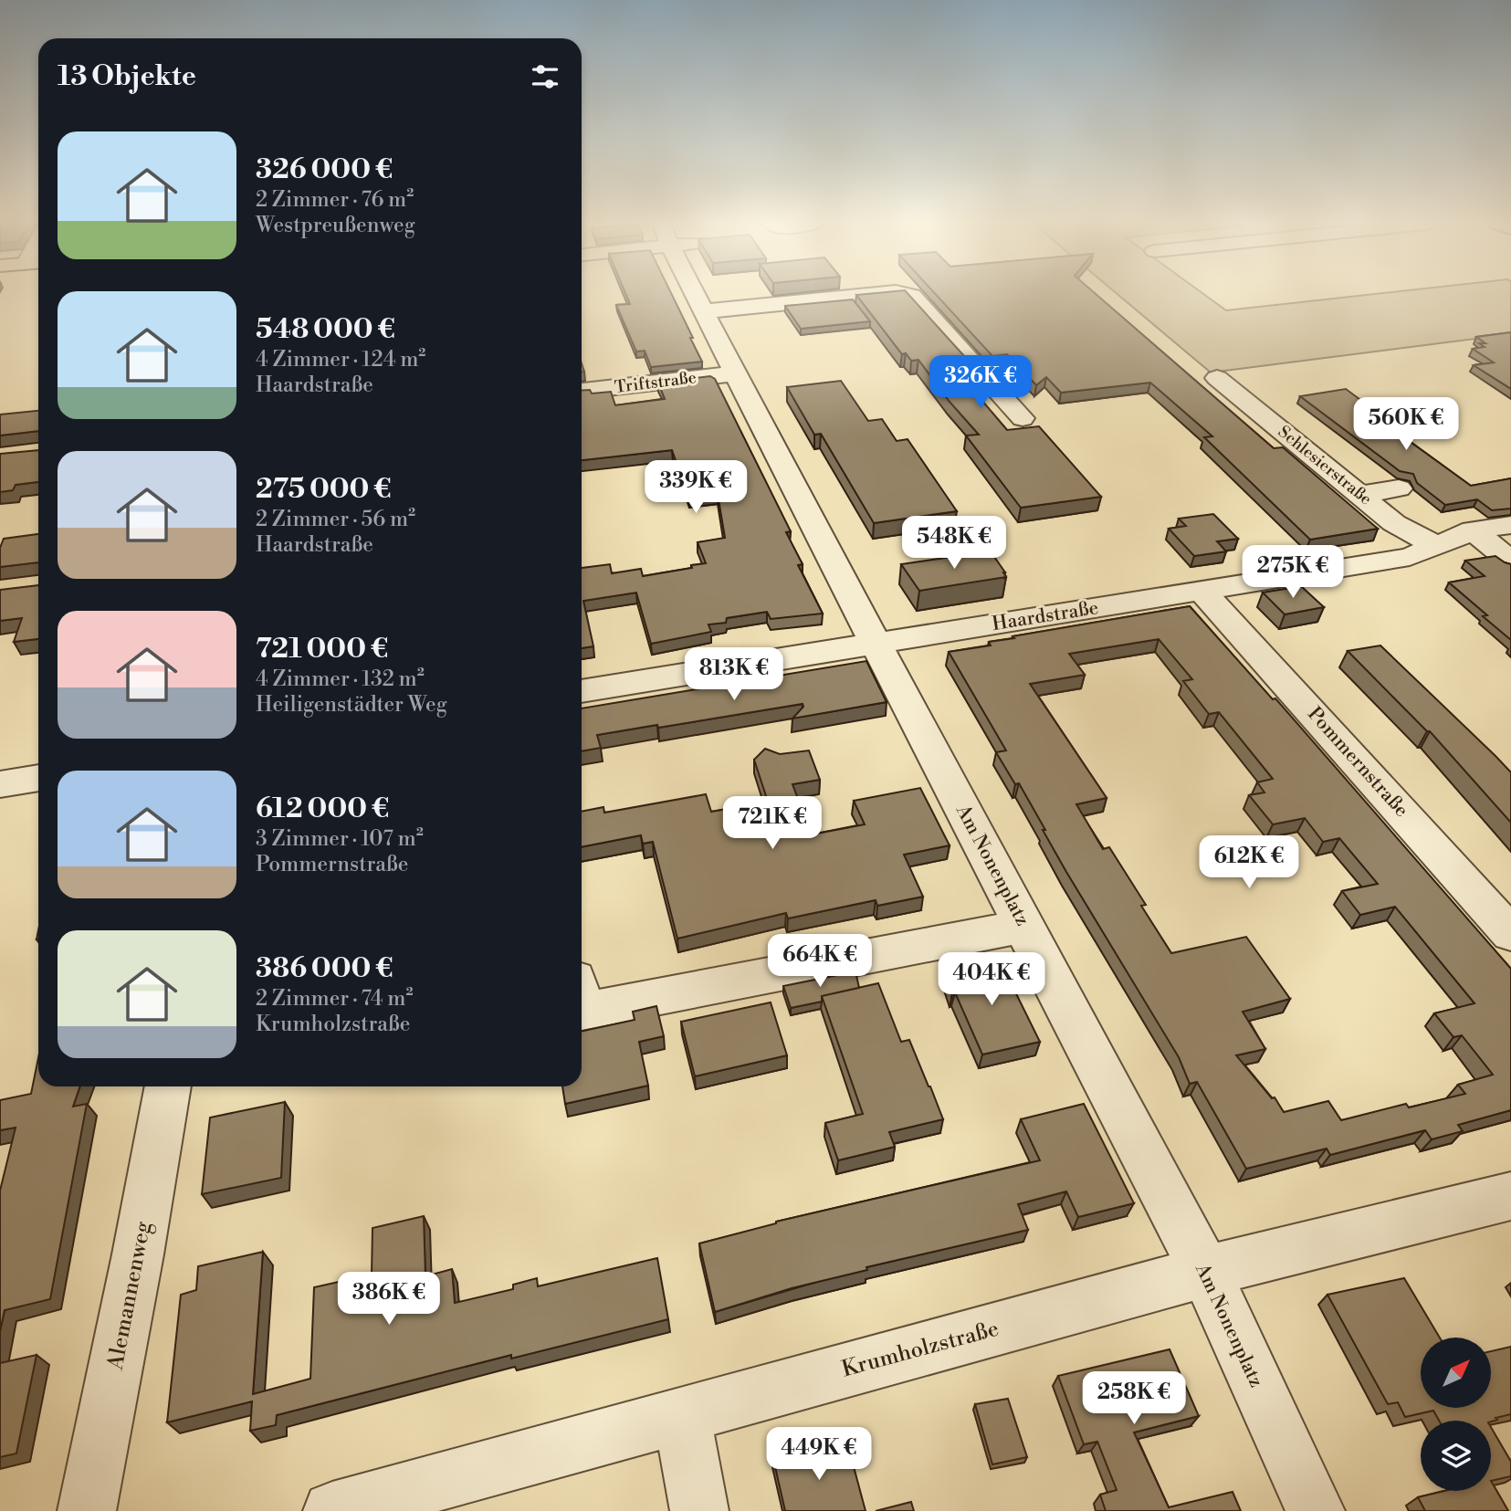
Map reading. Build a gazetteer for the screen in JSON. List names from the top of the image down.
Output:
{
  "streets": {
    "street": [
      "Triftstraße",
      "Schlesierstraße",
      "Haardstraße",
      "Pommernstraße",
      "Am Nonenplatz",
      "Alemannenweg",
      "Krumholzstraße"
    ]
  },
  "crossings": [
    ["Triftstraße", "Am Nonenplatz"],
    ["Schlesierstraße", "Haardstraße"],
    ["Haardstraße", "Pommernstraße"],
    ["Haardstraße", "Am Nonenplatz"],
    ["Am Nonenplatz", "Krumholzstraße"]
  ],
  "north": "top right",
  "page": {
    "heading": "13 Objekte",
    "list": [
      {
        "name": "326 000 €",
        "note": "2 Zimmer · 76 m² · Westpreußenweg"
      },
      {
        "name": "548 000 €",
        "note": "4 Zimmer · 124 m² · Haardstraße"
      },
      {
        "name": "275 000 €",
        "note": "2 Zimmer · 56 m² · Haardstraße"
      },
      {
        "name": "721 000 €",
        "note": "4 Zimmer · 132 m² · Heiligenstädter Weg"
      },
      {
        "name": "612 000 €",
        "note": "3 Zimmer · 107 m² · Pommernstraße"
      },
      {
        "name": "386 000 €",
        "note": "2 Zimmer · 74 m² · Krumholzstraße"
      }
    ],
    "price": [
      "326K €",
      "560K €",
      "339K €",
      "548K €",
      "275K €",
      "813K €",
      "721K €",
      "612K €",
      "664K €",
      "404K €",
      "386K €",
      "258K €",
      "449K €"
    ]
  }
}
